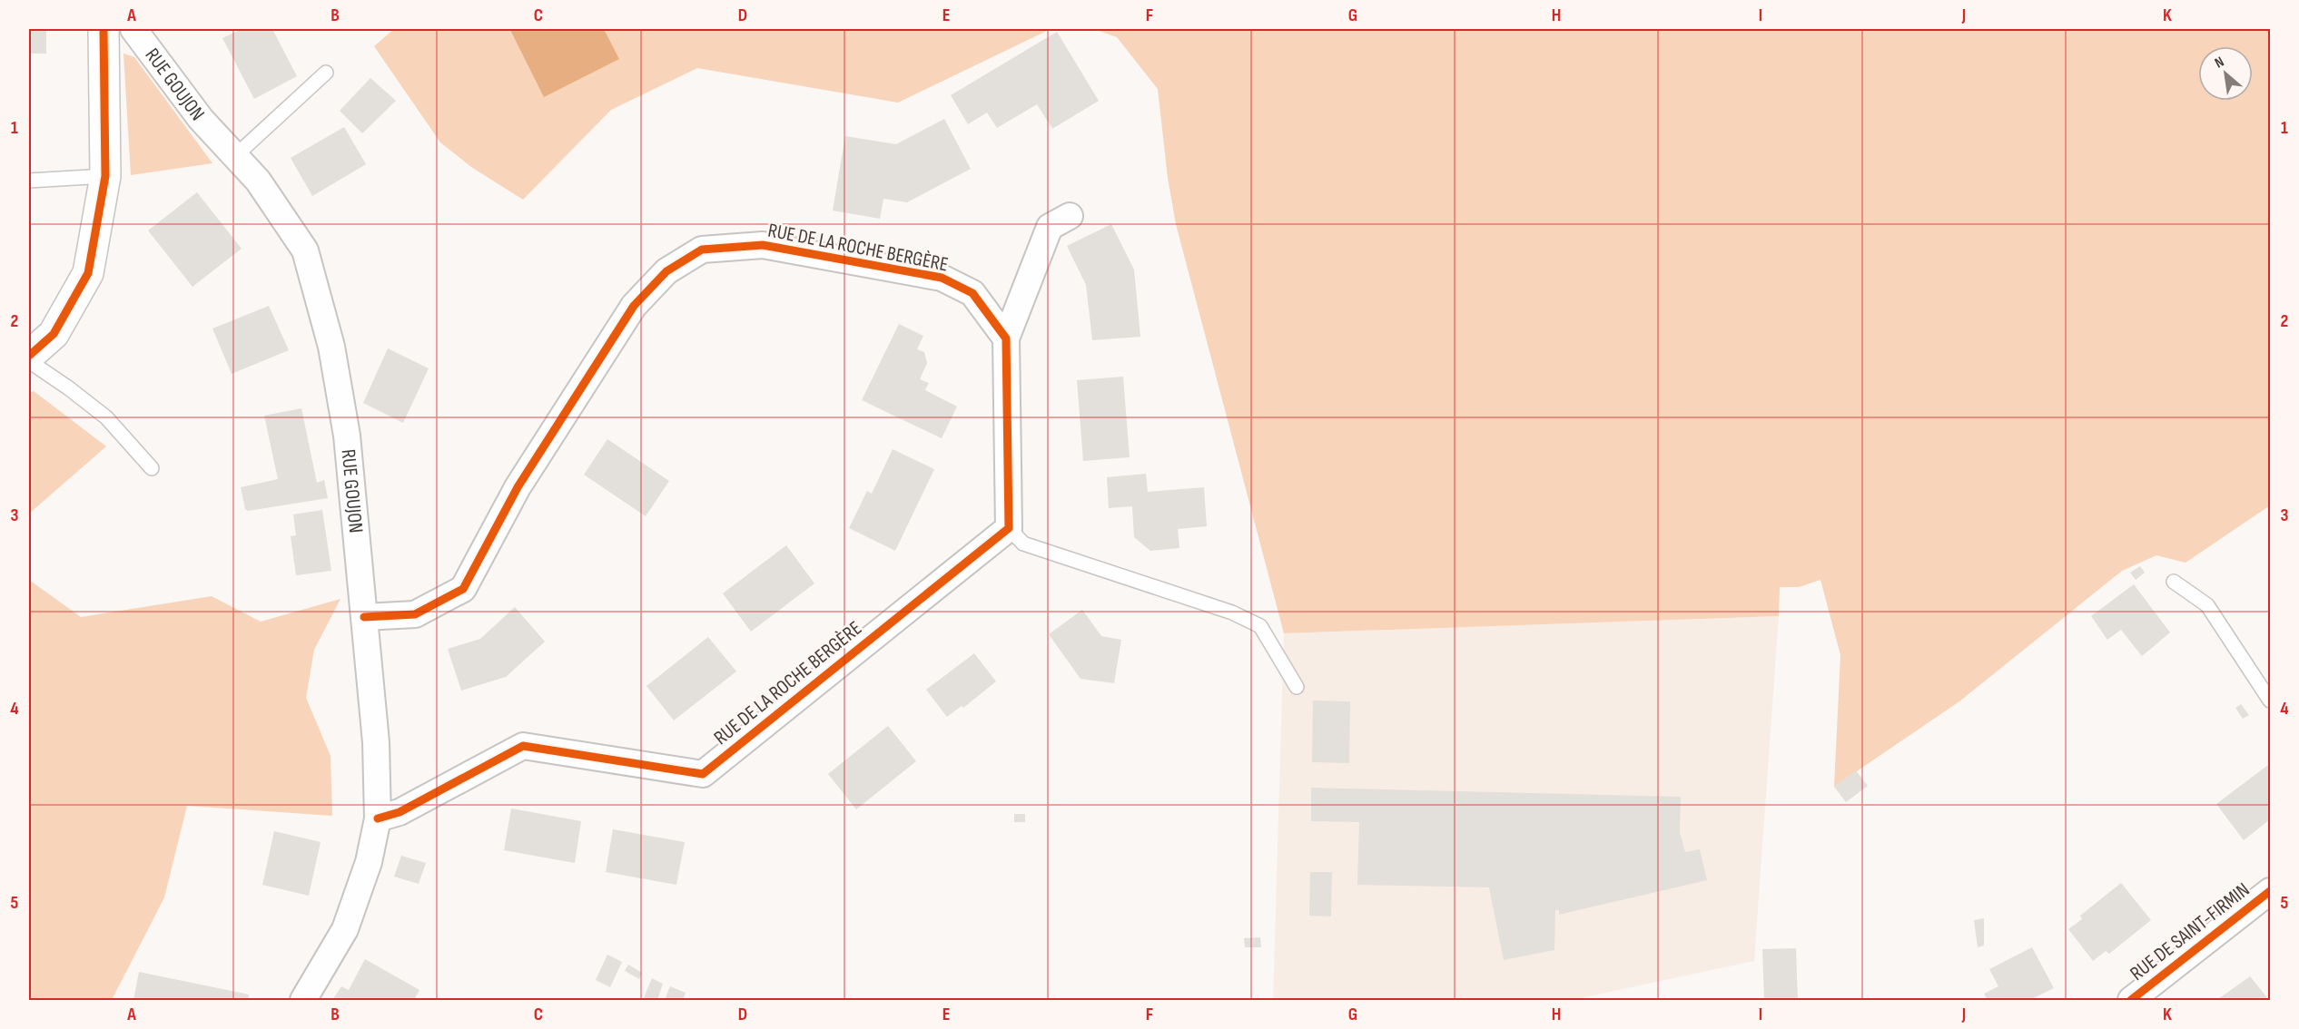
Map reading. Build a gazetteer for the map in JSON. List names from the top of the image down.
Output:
{
  "streets": {
    "street": ["RUE GOUJON", "RUE DE LA ROCHE BERGÈRE", "RUE DE SAINT-FIRMIN"]
  },
  "crossings": [
    ["RUE GOUJON", "RUE DE LA ROCHE BERGÈRE"]
  ],
  "north": "top left",
  "grid": {
    "columns": [
      "A",
      "B",
      "C",
      "D",
      "E",
      "F",
      "G",
      "H",
      "I",
      "J",
      "K"
    ],
    "rows": [
      "1",
      "2",
      "3",
      "4",
      "5"
    ]
  }
}
